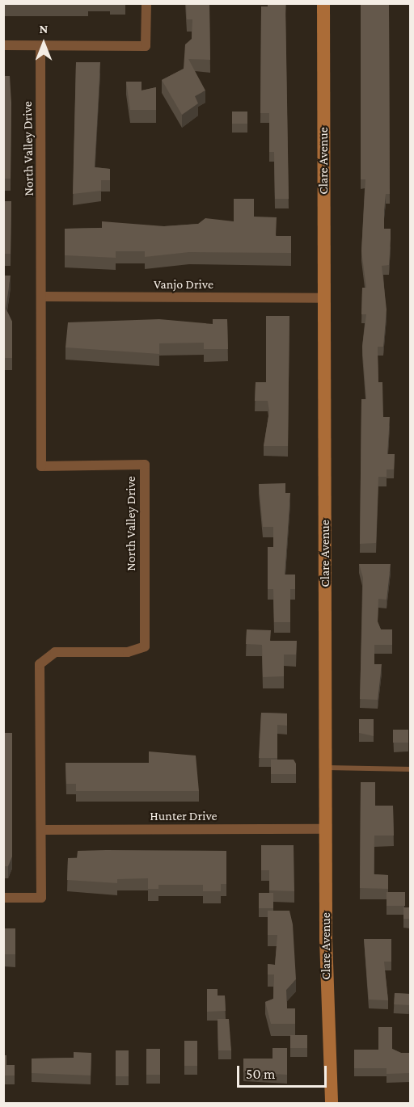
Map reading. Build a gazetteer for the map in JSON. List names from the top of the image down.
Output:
{
  "streets": {
    "street": [
      "North Valley Drive",
      "Clare Avenue",
      "Vanjo Drive",
      "Hunter Drive"
    ]
  },
  "crossings": [
    ["North Valley Drive", "Vanjo Drive"],
    ["North Valley Drive", "Hunter Drive"],
    ["Clare Avenue", "Vanjo Drive"],
    ["Clare Avenue", "Hunter Drive"]
  ],
  "scale_bar": "50 m",
  "north": "top"
}
